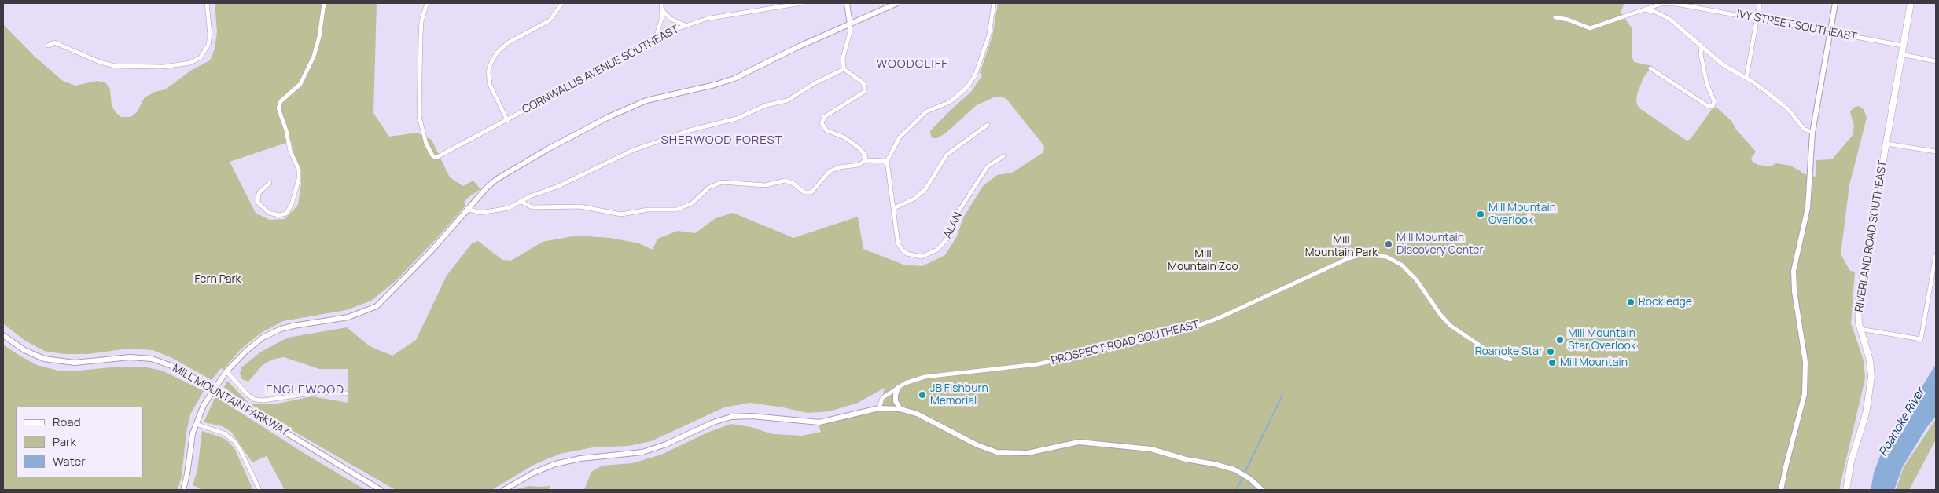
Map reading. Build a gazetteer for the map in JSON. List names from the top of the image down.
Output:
{
  "streets": {
    "main road": ["RIVERLAND ROAD SOUTHEAST"],
    "street": [
      "IVY STREET SOUTHEAST",
      "CORNWALLIS AVENUE SOUTHEAST",
      "ALAN",
      "PROSPECT ROAD SOUTHEAST",
      "MILL MOUNTAIN PARKWAY"
    ]
  },
  "crossings": [
    ["IVY STREET SOUTHEAST", "RIVERLAND ROAD SOUTHEAST"]
  ],
  "districts": ["WOODCLIFF", "SHERWOOD FOREST", "ENGLEWOOD"],
  "water": ["Roanoke River"],
  "parks": ["Mill Mountain Park", "Mill Mountain Zoo", "Fern Park"],
  "places": [
    "Mill Mountain Overlook",
    "Mill Mountain Discovery Center",
    "Rockledge",
    "Mill Mountain Star Overlook",
    "Roanoke Star",
    "Mill Mountain",
    "JB Fishburn Memorial"
  ],
  "legend": ["Road", "Park", "Water"]
}
